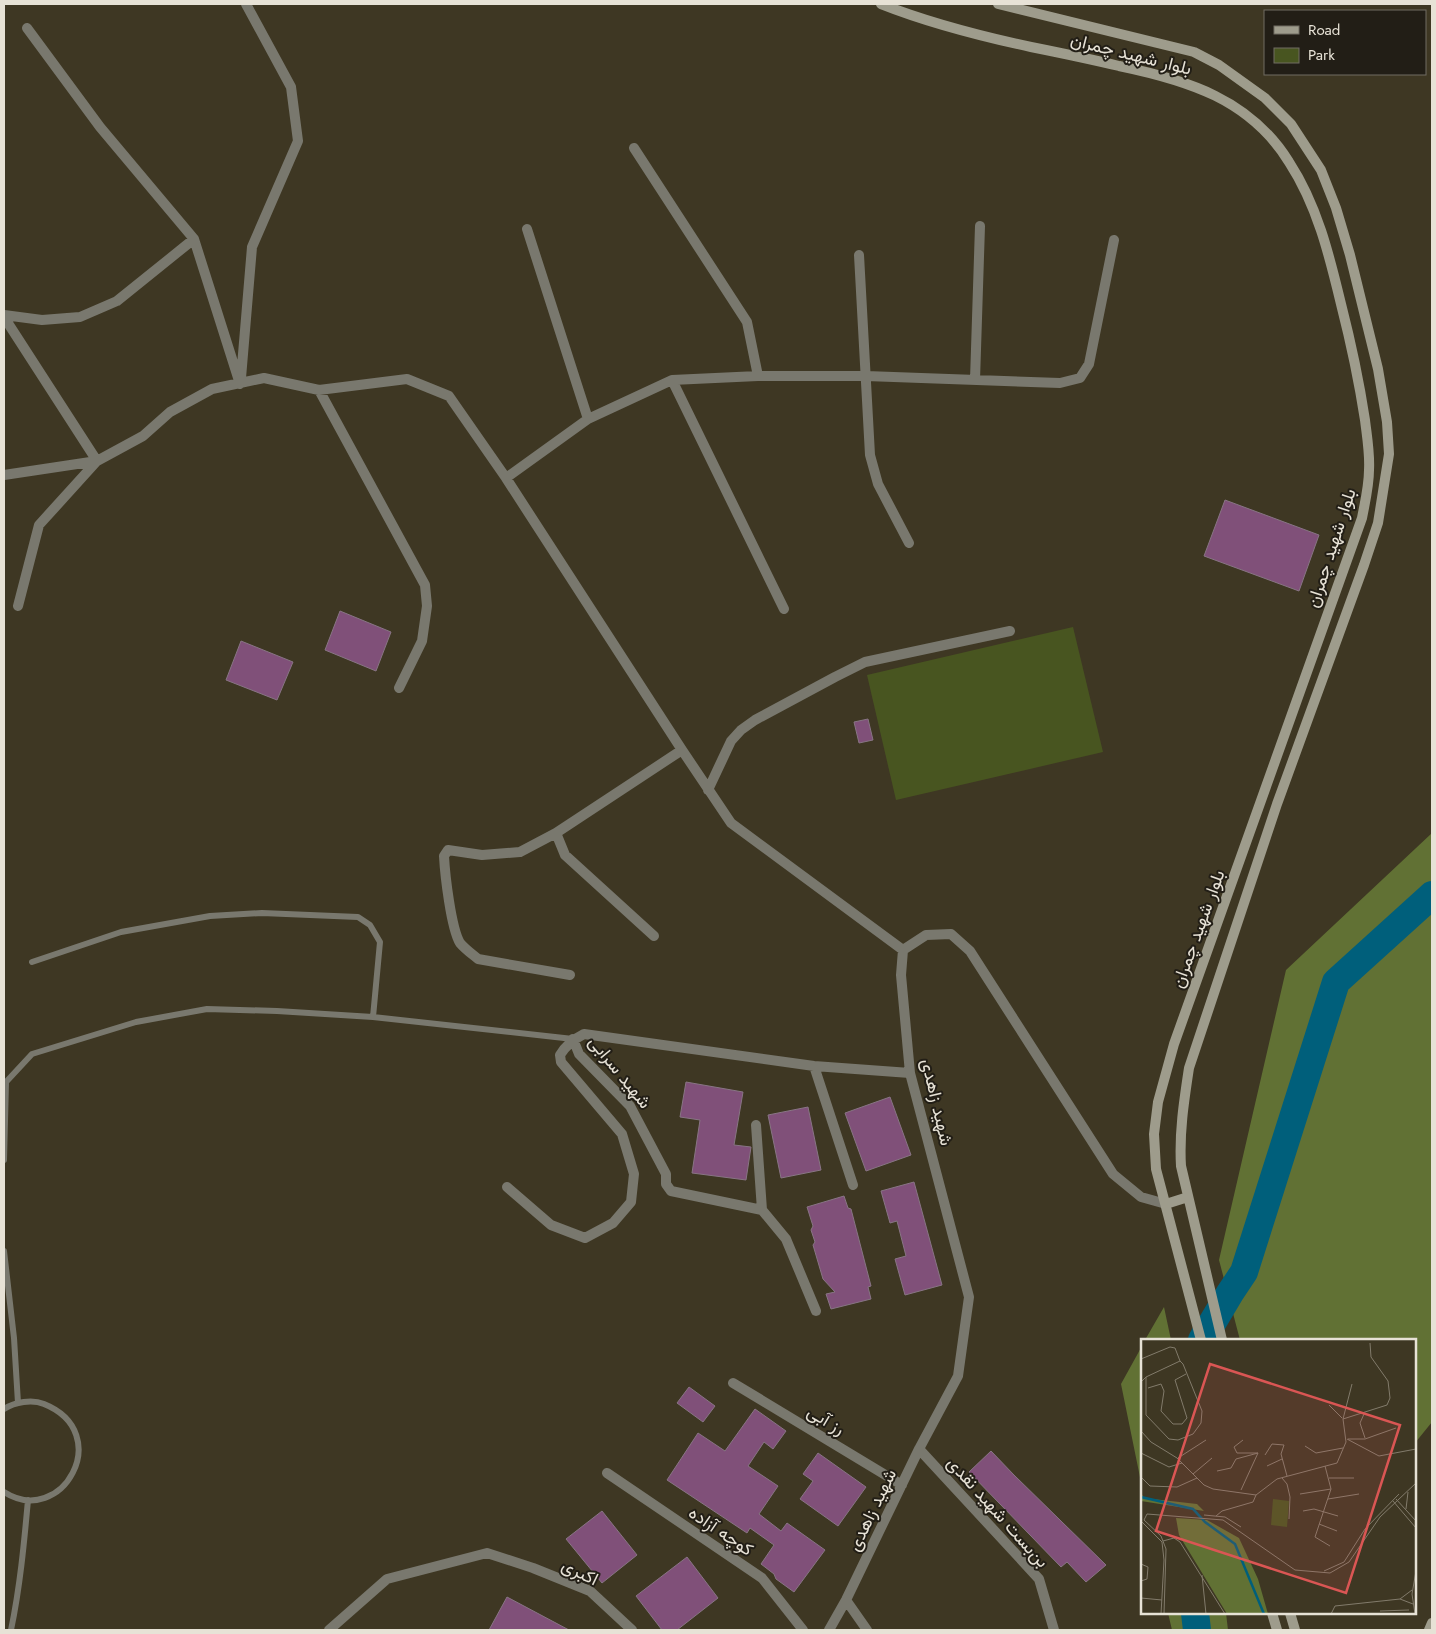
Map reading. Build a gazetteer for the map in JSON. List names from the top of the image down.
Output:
{
  "streets": {
    "main road": ["بلوار شهید چمران"],
    "street": [
      "شهید سرابی",
      "شهید زاهدی",
      "رز آبی",
      "بن‌بست شهید نقدی",
      "کوچه آزاده",
      "اکبری"
    ]
  },
  "crossings": [
    ["شهید سرابی", "شهید زاهدی"],
    ["شهید زاهدی", "رز آبی"],
    ["شهید زاهدی", "بن‌بست شهید نقدی"]
  ],
  "legend": ["Road", "Park"]
}
